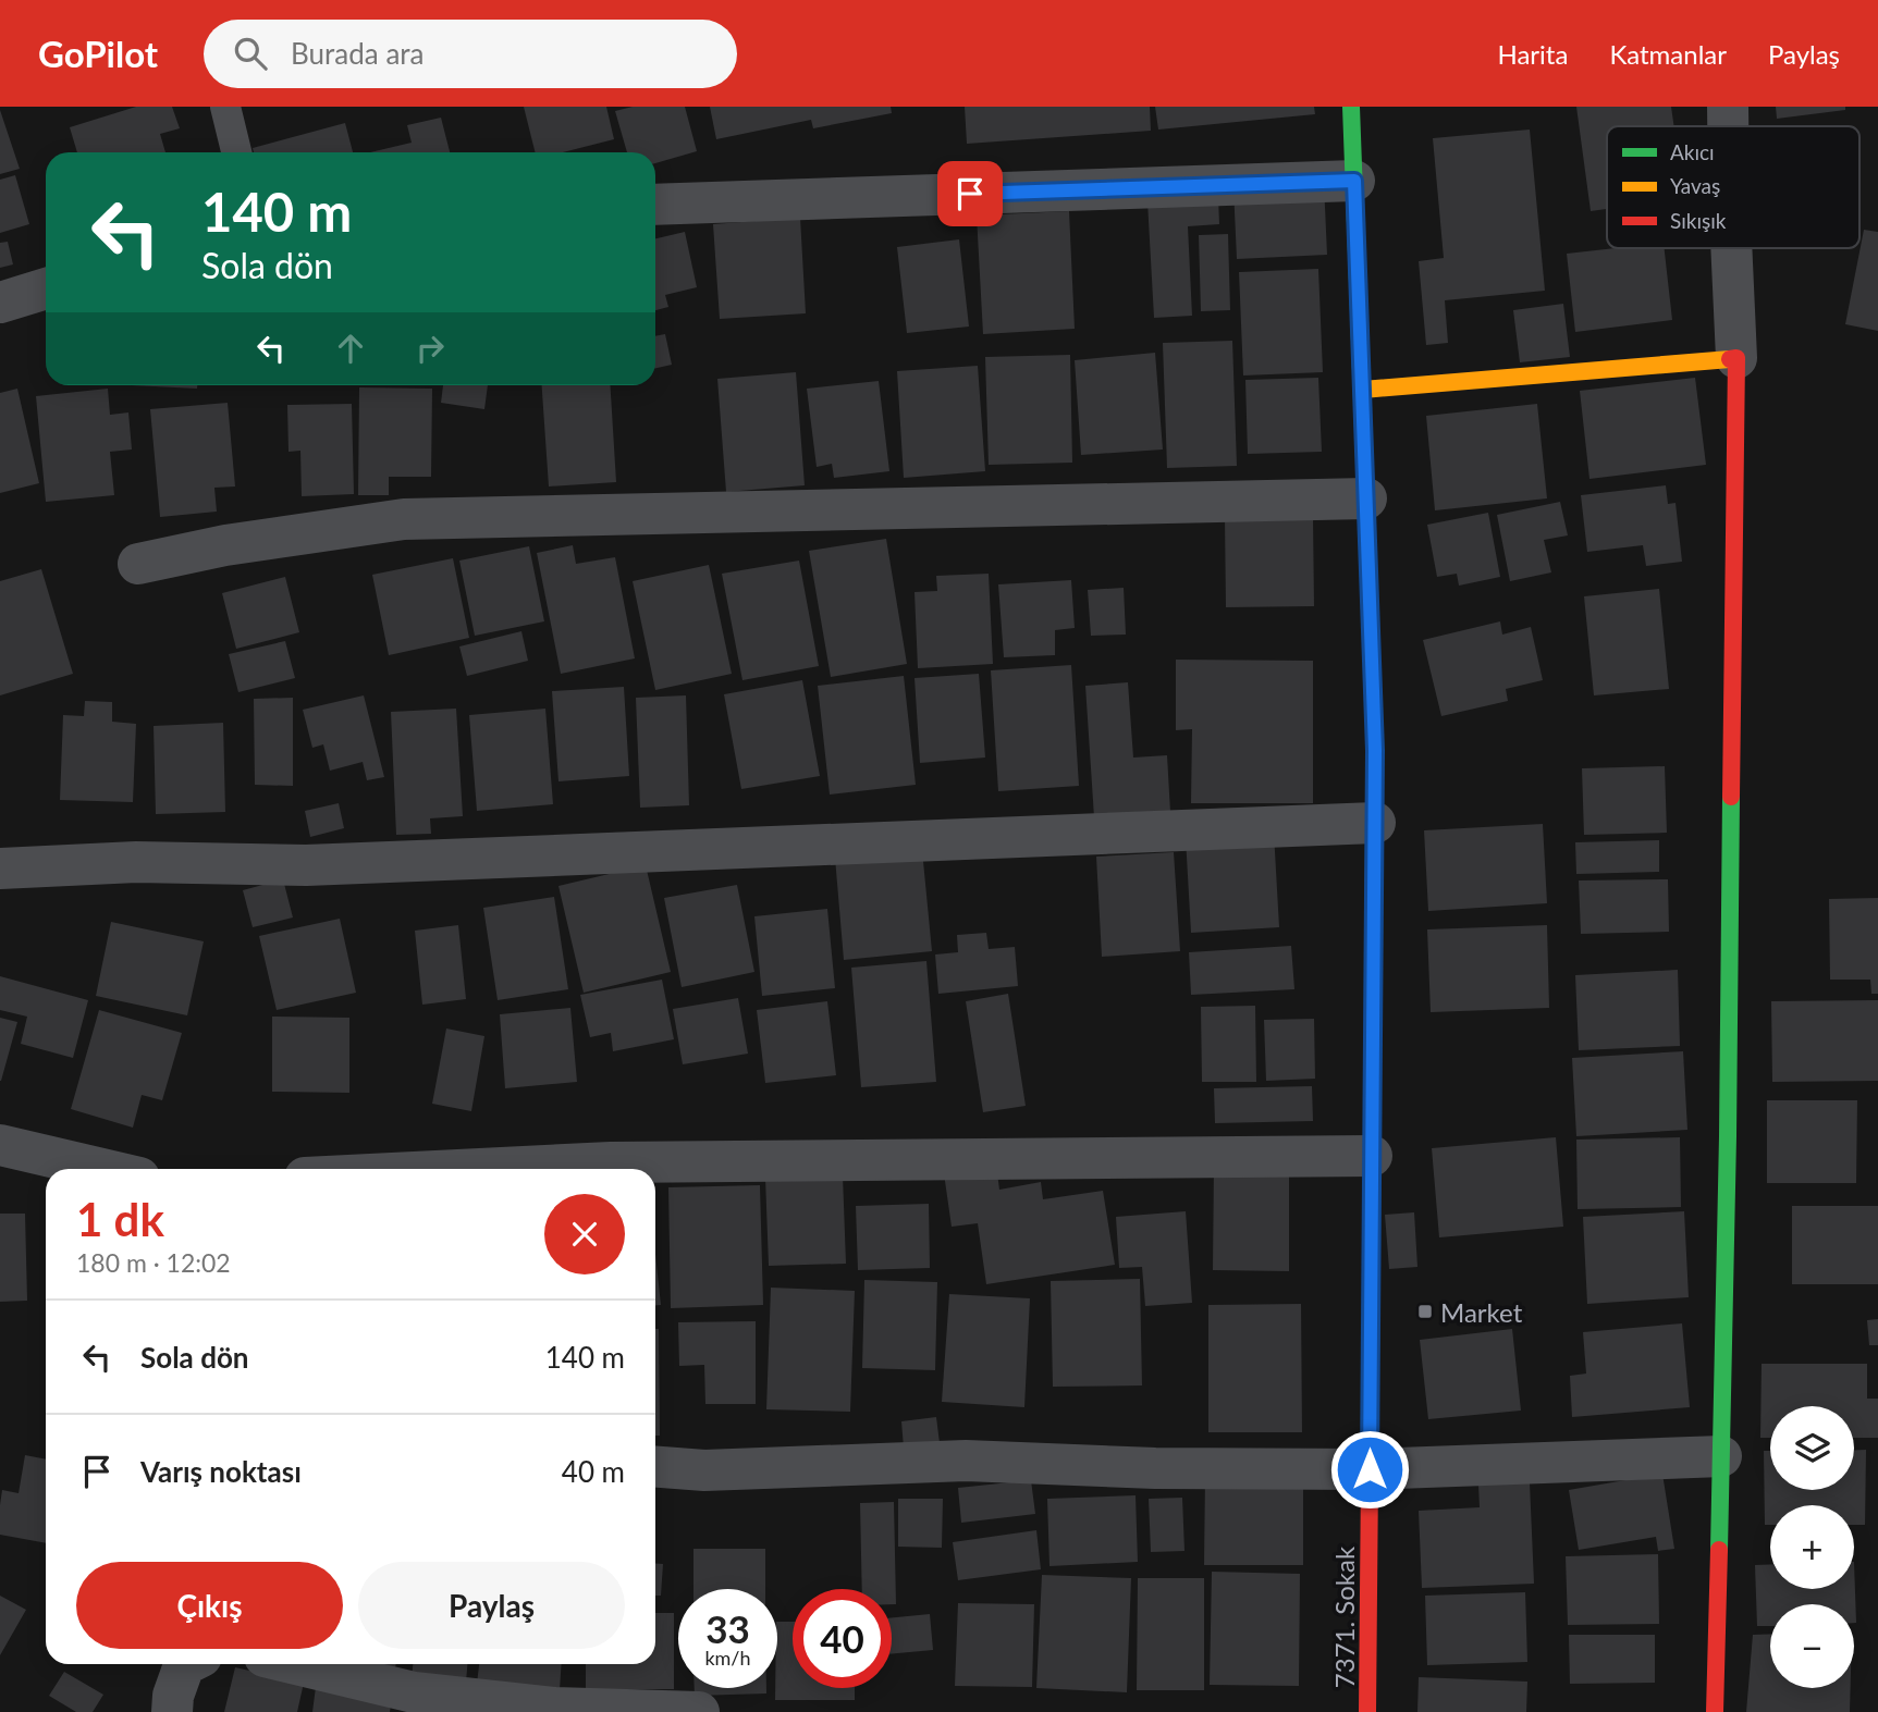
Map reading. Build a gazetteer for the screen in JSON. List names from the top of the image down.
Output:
{
  "streets": {
    "street": ["7371. Sokak"]
  },
  "places": {
    "transit": ["Market"]
  },
  "legend": ["Akıcı", "Yavaş", "Sıkışık"],
  "page": {
    "header": "GoPilot",
    "search": "Burada ara",
    "nav": ["Harita", "Katmanlar", "Paylaş"],
    "turn": ["140 m", "Sola dön"],
    "heading": ["1 dk", "180 m · 12:02"],
    "list": [
      {
        "name": "Sola dön",
        "value": "140 m"
      },
      {
        "name": "Varış noktası",
        "value": "40 m"
      }
    ],
    "map_buttons": ["+", "−"],
    "buttons": ["Çıkış", "Paylaş"],
    "speed": "33 km/h",
    "limit": "40"
  }
}
